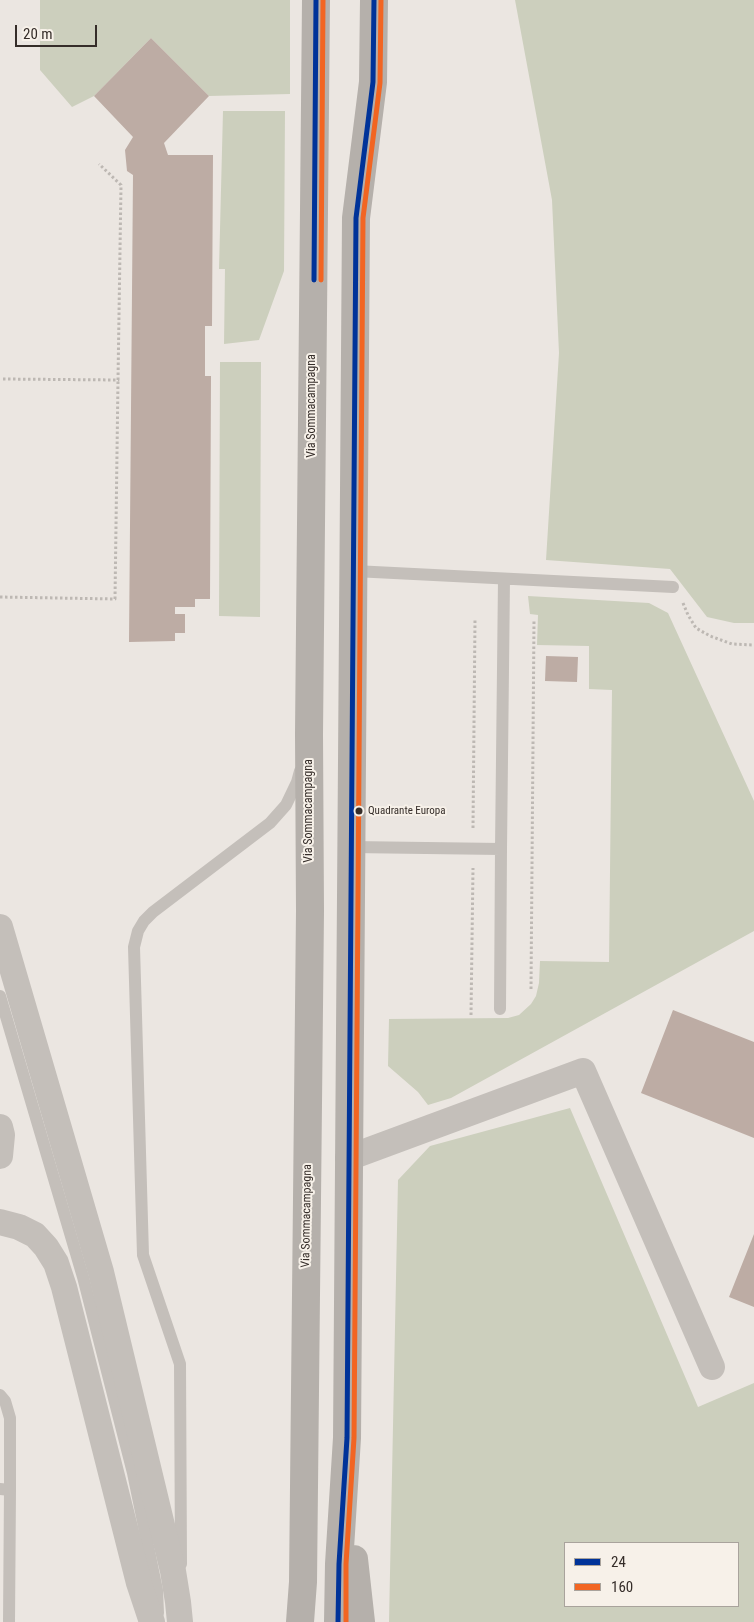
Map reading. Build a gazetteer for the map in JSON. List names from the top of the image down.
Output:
{
  "streets": {
    "street": ["Via Sommacampagna"]
  },
  "places": ["Quadrante Europa"],
  "lines": ["transit line 24", "transit line 160"],
  "legend": ["24", "160"],
  "scale_bar": "20 m"
}
